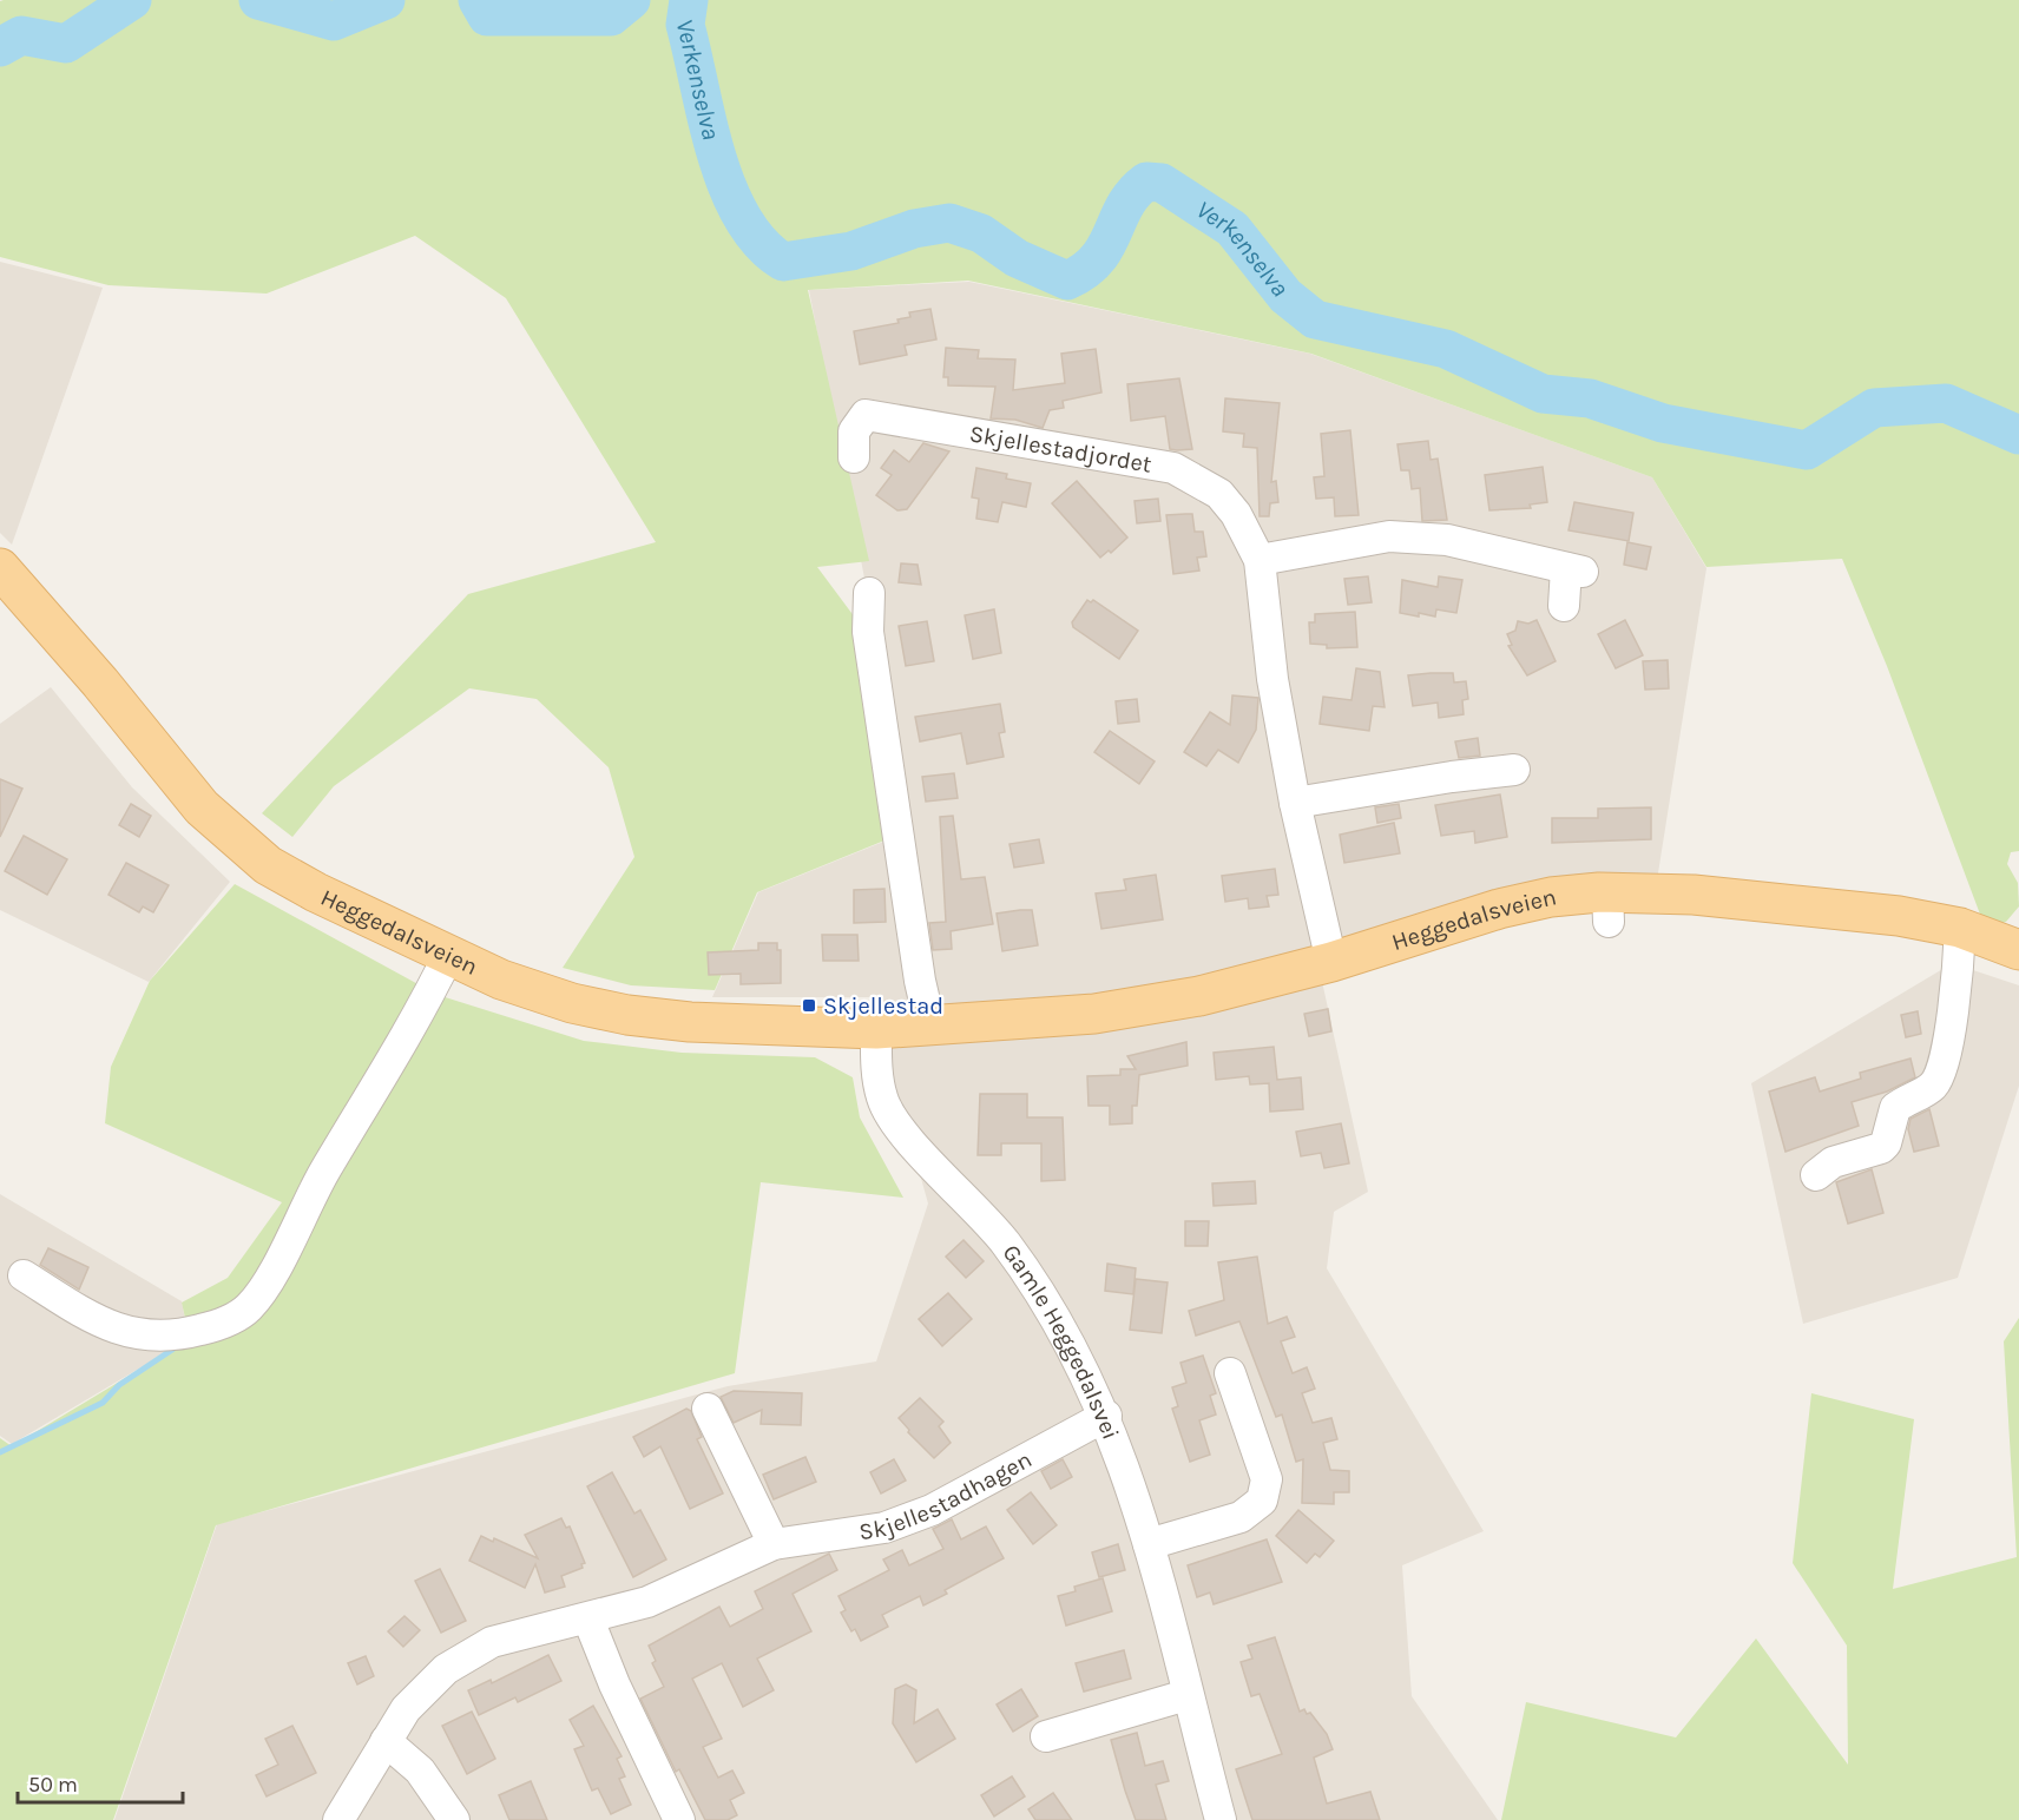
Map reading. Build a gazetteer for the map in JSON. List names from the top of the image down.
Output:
{
  "streets": {
    "main road": ["Heggedalsveien"],
    "street": ["Skjellestadjordet", "Gamle Heggedalsvei", "Skjellestadhagen"]
  },
  "crossings": [
    ["Skjellestadjordet", "Heggedalsveien"],
    ["Heggedalsveien", "Gamle Heggedalsvei"],
    ["Gamle Heggedalsvei", "Skjellestadhagen"]
  ],
  "water": ["Verkenselva"],
  "places": {
    "transit": ["Skjellestad"]
  },
  "scale_bar": "50 m"
}
